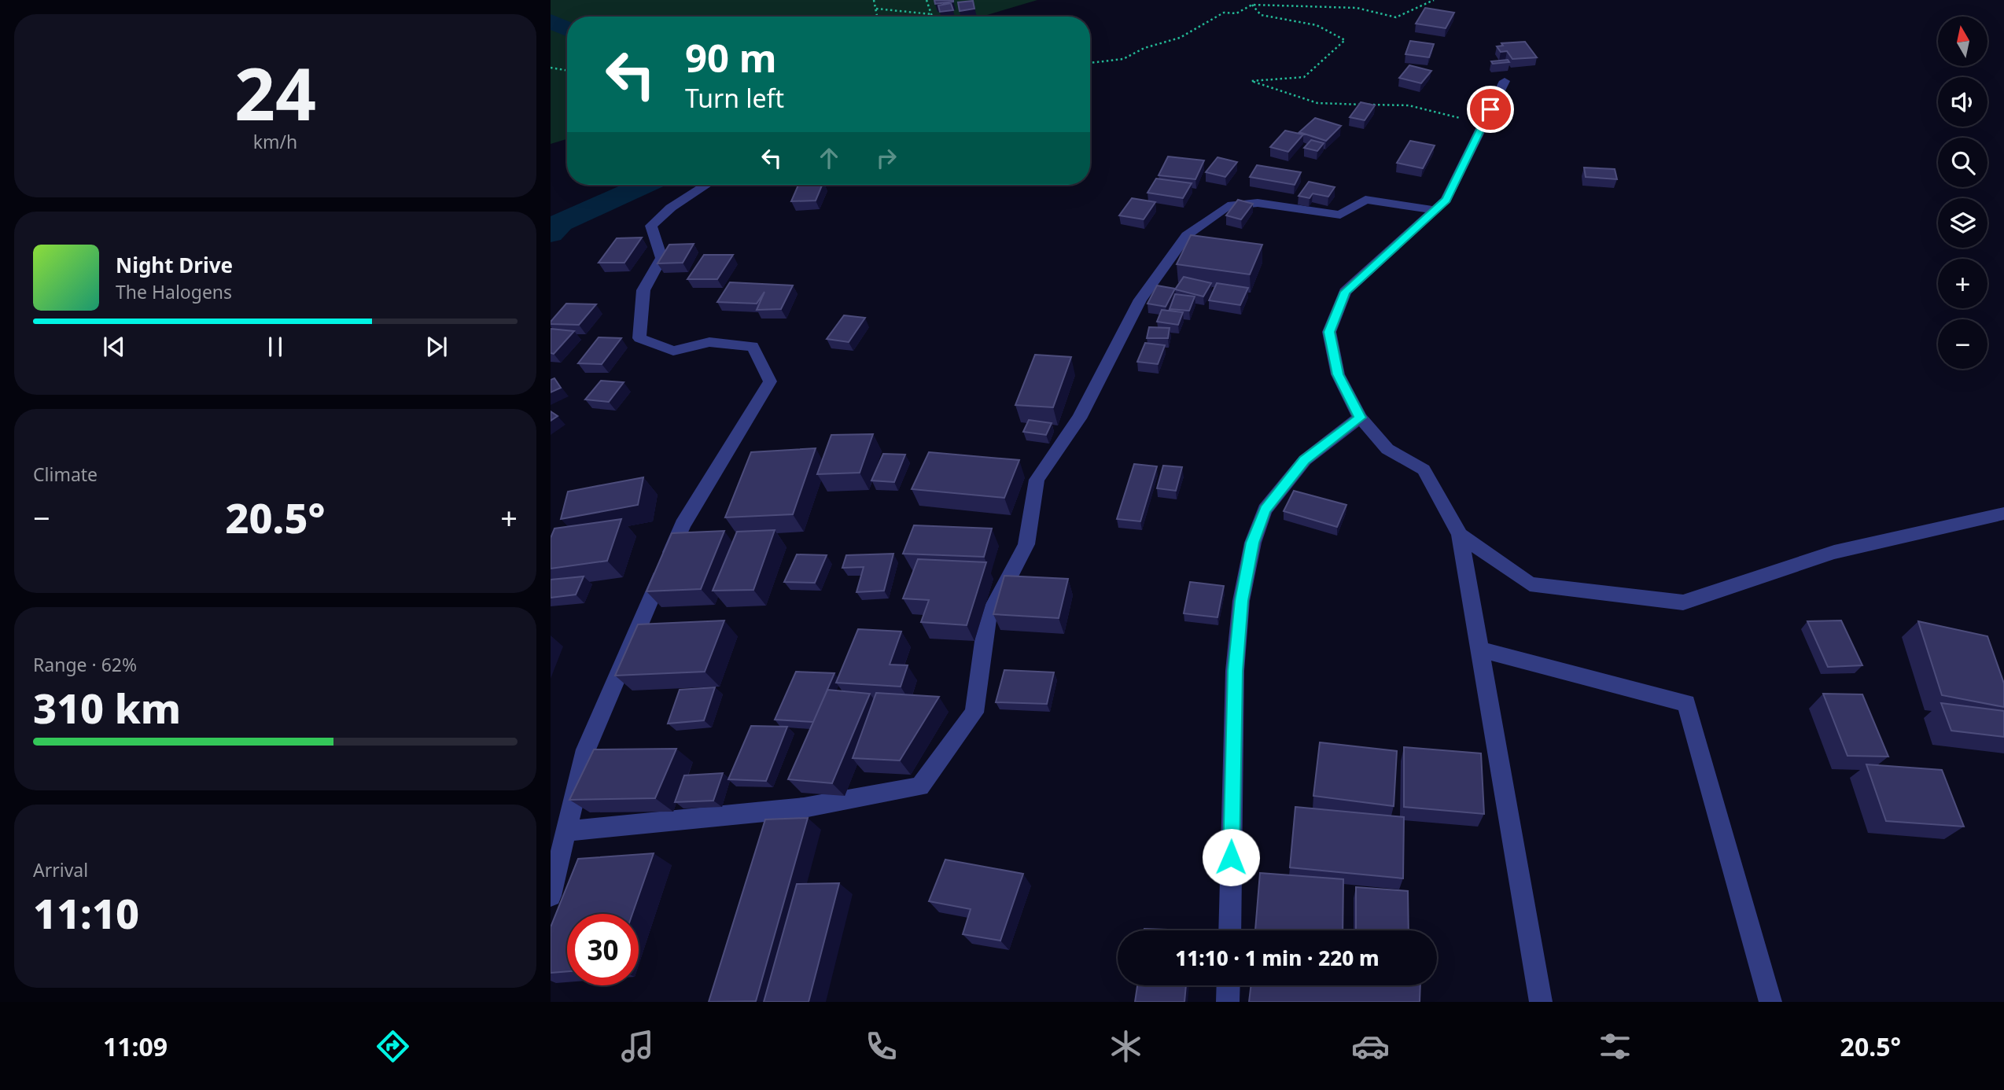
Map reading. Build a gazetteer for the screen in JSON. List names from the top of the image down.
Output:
{
  "north": "top",
  "page": {
    "tile": [
      ["24", "km/h"],
      "Climate",
      ["Range · 62%", "310 km"],
      ["Arrival", "11:10"]
    ],
    "map_buttons": ["+", "−"],
    "turn": ["90 m", "Turn left"],
    "song": ["Night Drive", "The Halogens"],
    "heat": ["−", "20.5°", "+"],
    "limit": "30",
    "trip": "11:10 · 1 min · 220 m",
    "tabs": ["11:09", "20.5°"]
  }
}
